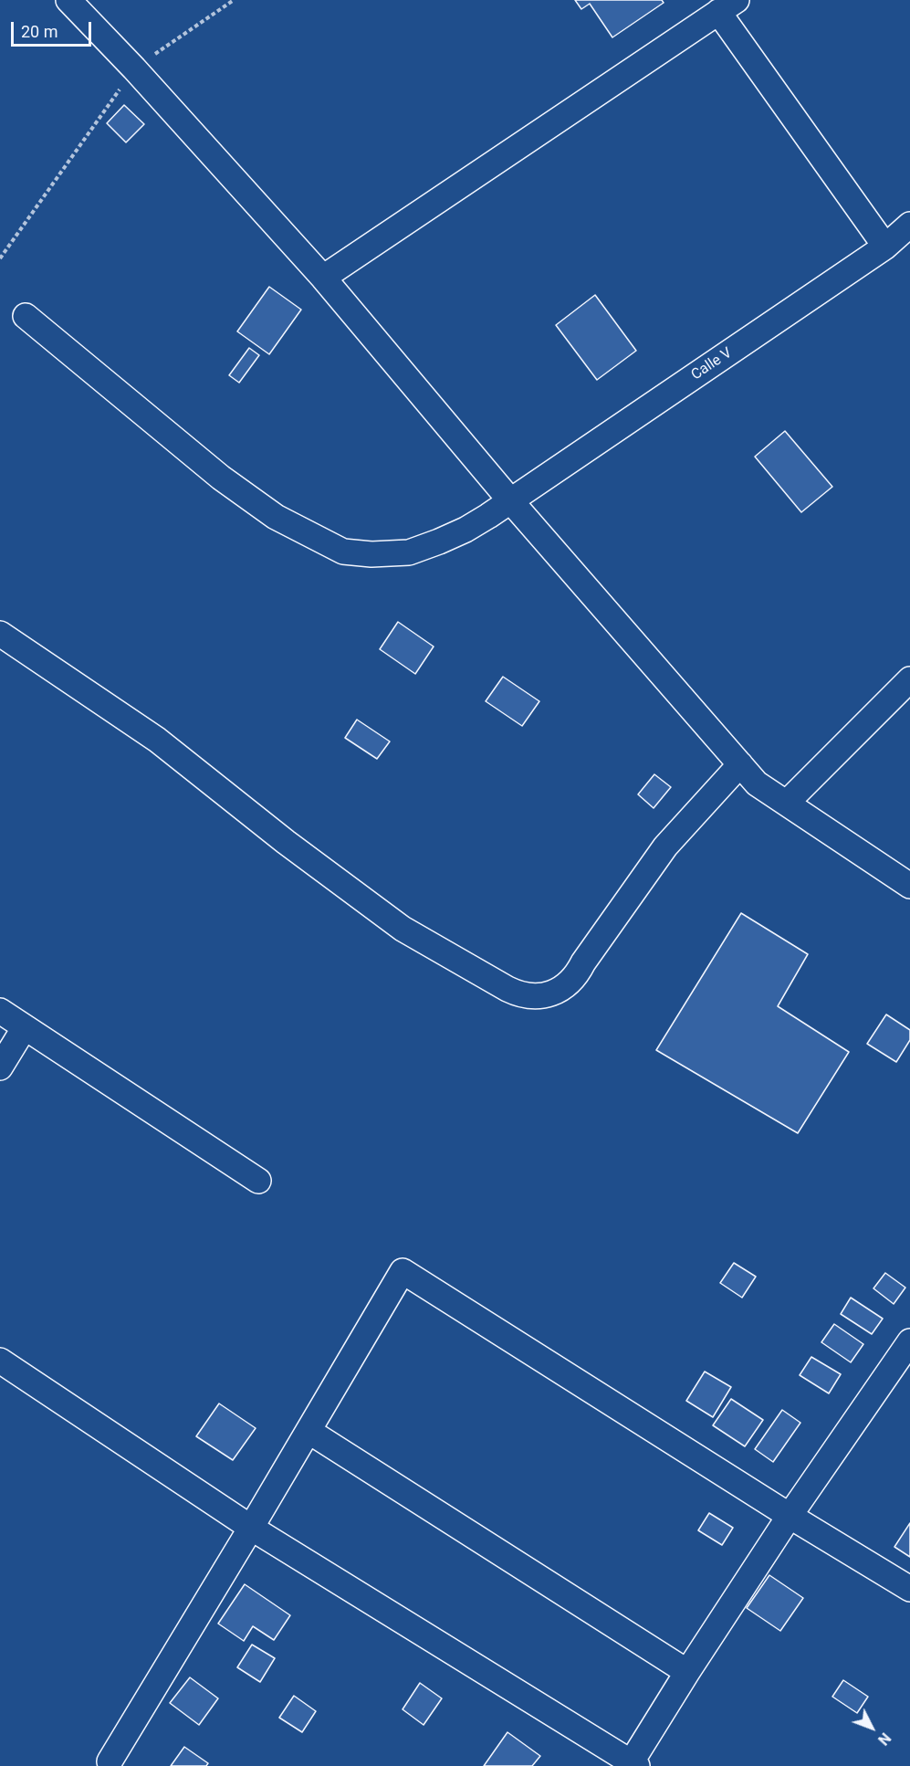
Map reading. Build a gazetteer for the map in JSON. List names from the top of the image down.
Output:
{
  "streets": {
    "street": ["Calle V"]
  },
  "scale_bar": "20 m",
  "north": "bottom right"
}
